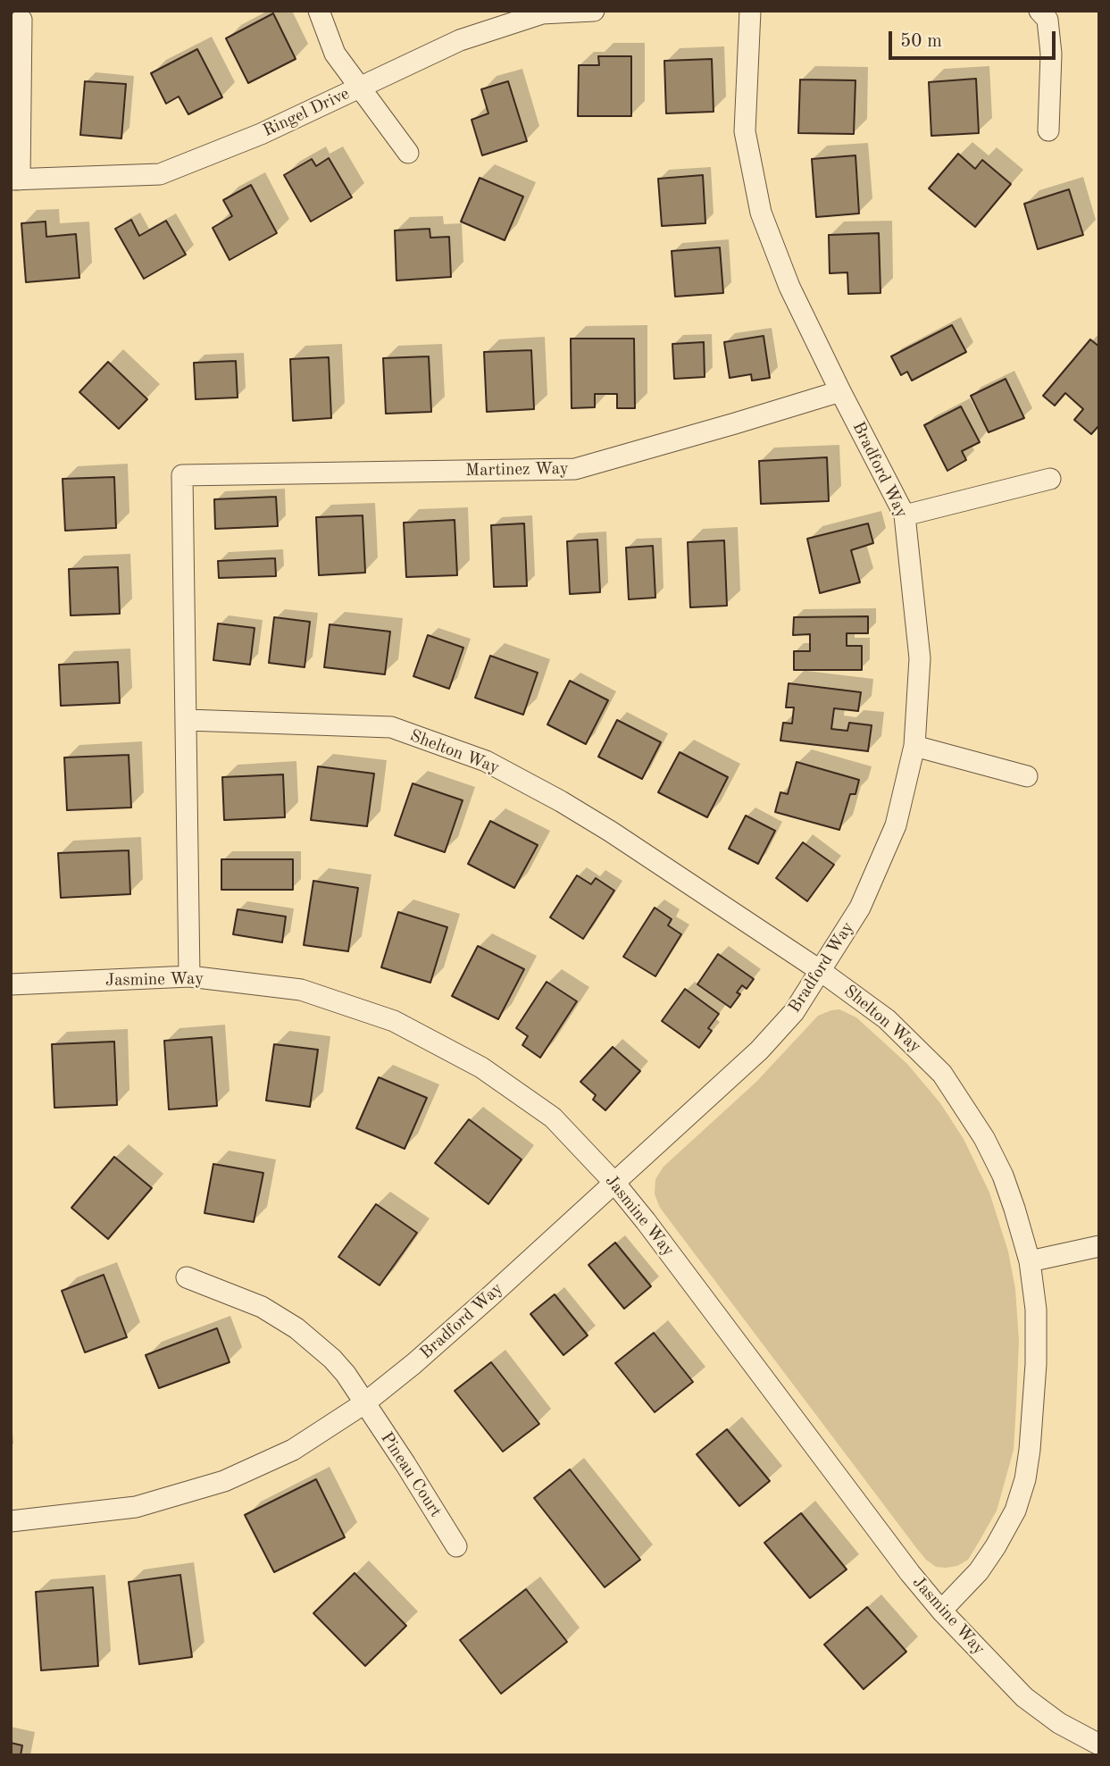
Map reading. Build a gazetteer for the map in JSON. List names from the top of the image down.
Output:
{
  "streets": {
    "street": [
      "Ringel Drive",
      "Martinez Way",
      "Bradford Way",
      "Shelton Way",
      "Jasmine Way",
      "Pineau Court"
    ]
  },
  "crossings": [
    ["Martinez Way", "Bradford Way"],
    ["Martinez Way", "Shelton Way"],
    ["Bradford Way", "Shelton Way"],
    ["Bradford Way", "Jasmine Way"],
    ["Bradford Way", "Pineau Court"],
    ["Shelton Way", "Jasmine Way"]
  ],
  "scale_bar": "50 m"
}
